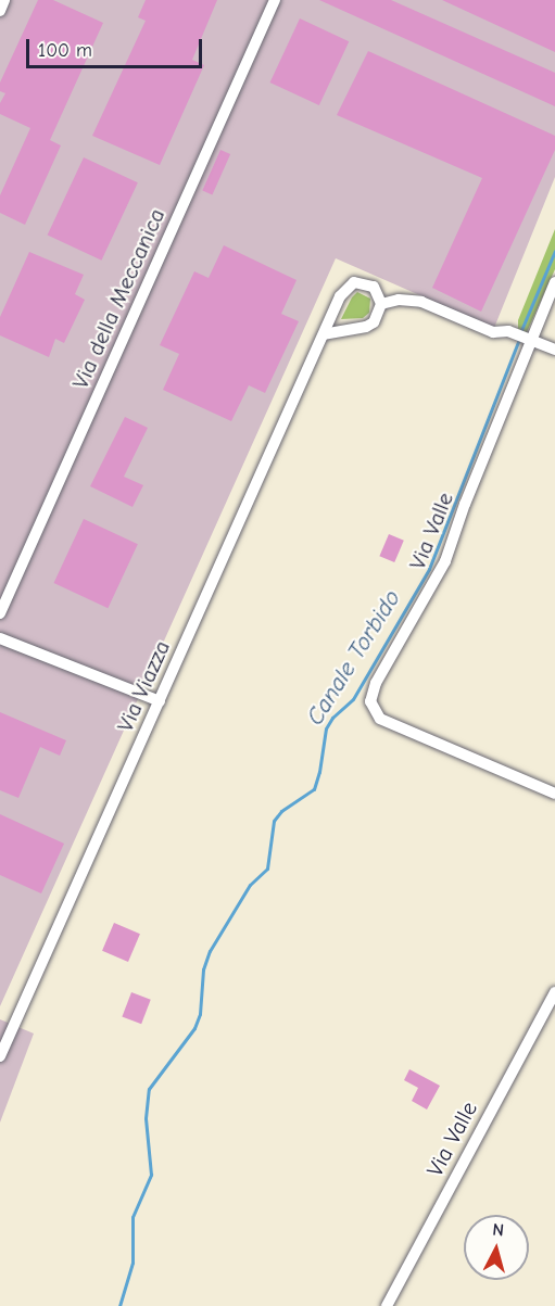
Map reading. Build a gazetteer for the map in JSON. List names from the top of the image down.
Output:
{
  "streets": {
    "street": ["Via della Meccanica", "Via Valle", "Via Viazza"]
  },
  "water": ["Canale Torbido"],
  "scale_bar": "100 m",
  "north": "top"
}
